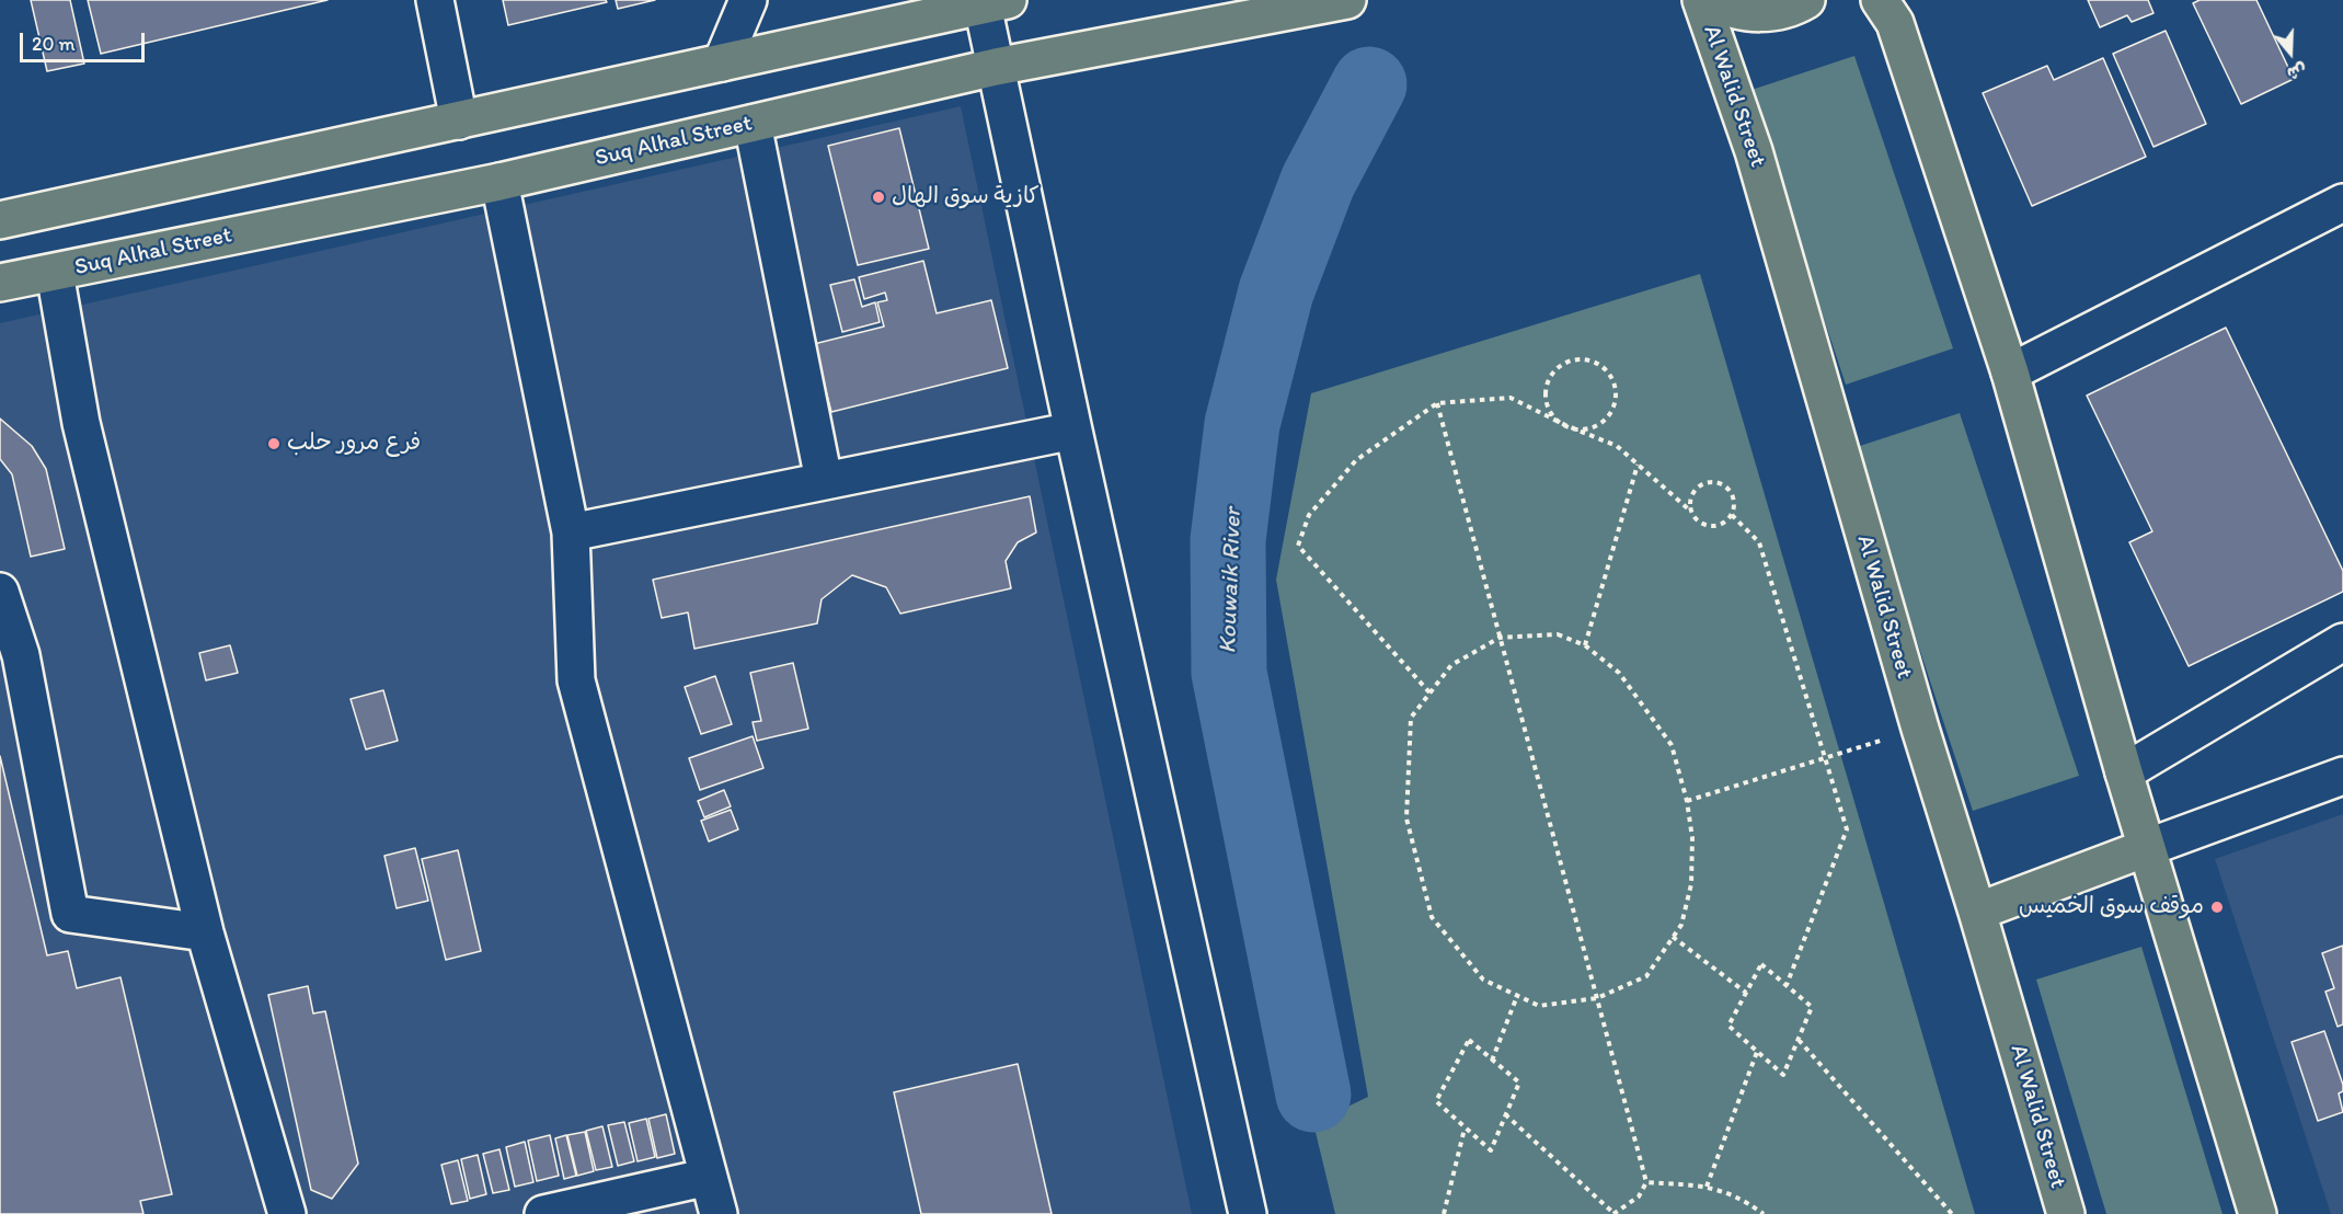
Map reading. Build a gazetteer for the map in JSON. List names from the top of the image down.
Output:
{
  "streets": {
    "main road": ["Al Walid Street", "Suq Alhal Street"]
  },
  "water": ["Kouwaik River"],
  "places": ["كازية سوق الهال", "فرع مرور حلب", "موقف سوق الخميس"],
  "scale_bar": "20 m",
  "north": "bottom"
}
